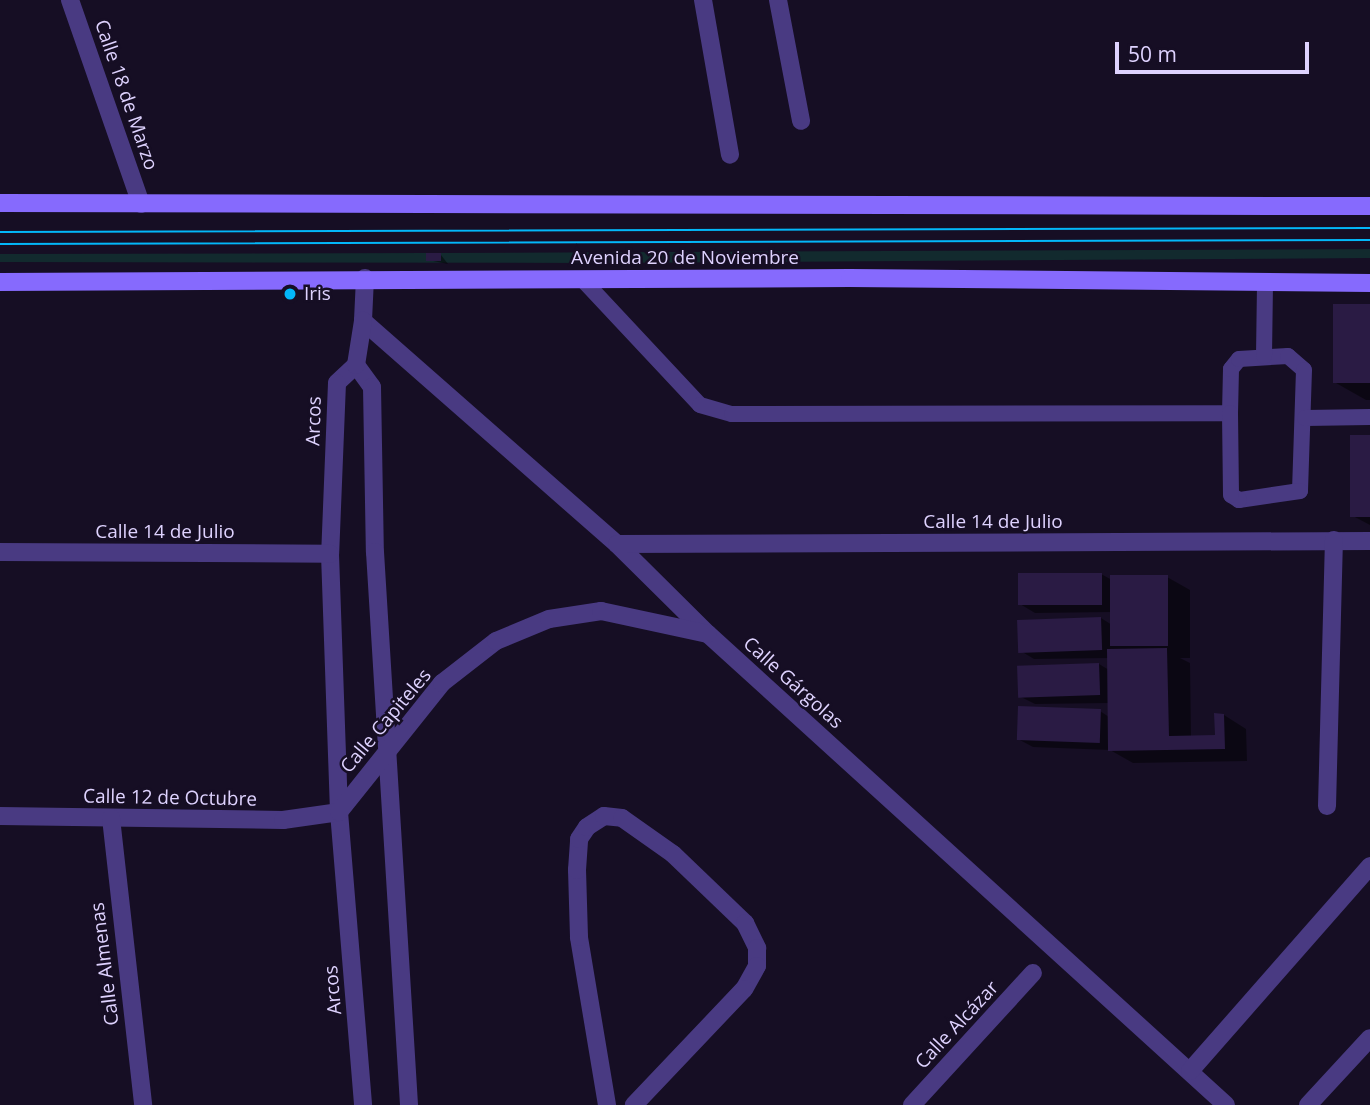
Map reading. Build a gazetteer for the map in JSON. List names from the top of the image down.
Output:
{
  "streets": {
    "main road": ["Avenida 20 de Noviembre"],
    "street": [
      "Calle 18 de Marzo",
      "Arcos",
      "Calle 14 de Julio",
      "Calle Gárgolas",
      "Calle Capiteles",
      "Calle 12 de Octubre",
      "Calle Almenas",
      "Calle Alcázar"
    ]
  },
  "crossings": [
    ["Arcos", "Calle 14 de Julio"],
    ["Arcos", "Calle Capiteles"],
    ["Arcos", "Calle 12 de Octubre"],
    ["Calle 14 de Julio", "Calle Gárgolas"],
    ["Calle Gárgolas", "Calle Capiteles"],
    ["Calle Capiteles", "Calle 12 de Octubre"],
    ["Calle 12 de Octubre", "Calle Almenas"]
  ],
  "places": ["Iris"],
  "scale_bar": "50 m"
}
